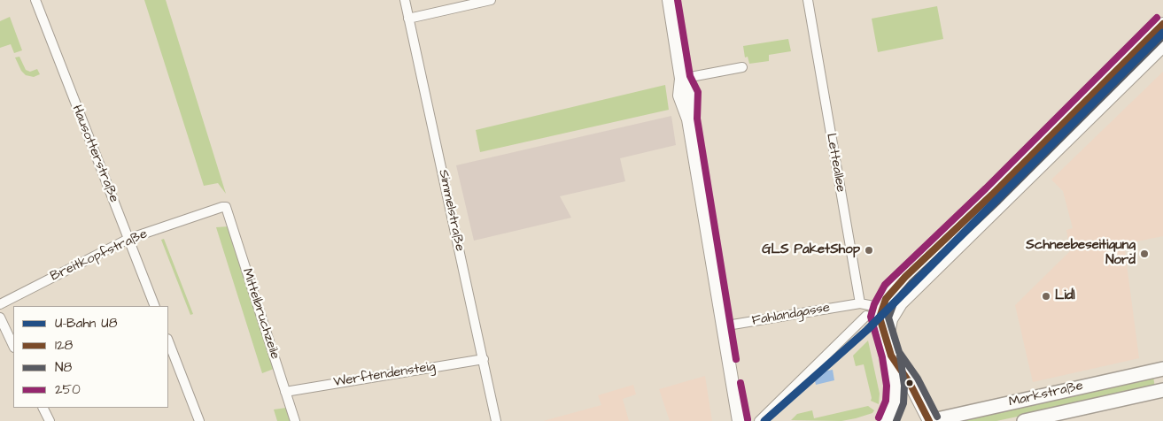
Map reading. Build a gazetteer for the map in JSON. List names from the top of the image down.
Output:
{
  "streets": {
    "main road": ["Markstraße"],
    "street": [
      "Hausotterstraße",
      "Letteallee",
      "Simmelstraße",
      "Breitkopfstraße",
      "Mittelbruchzeile",
      "Fahlandgasse",
      "Werftendensteig"
    ]
  },
  "crossings": [
    ["Hausotterstraße", "Breitkopfstraße"],
    ["Letteallee", "Fahlandgasse"],
    ["Simmelstraße", "Werftendensteig"],
    ["Breitkopfstraße", "Mittelbruchzeile"],
    ["Mittelbruchzeile", "Werftendensteig"]
  ],
  "places": ["GLS PaketShop", "Schneebeseitigung Nord", "Lidl"],
  "lines": [
    "transit line 250",
    "transit line 128",
    "metro line U8",
    "transit line N8"
  ],
  "legend": [
    "U-Bahn U8",
    "128",
    "N8",
    "250"
  ]
}
